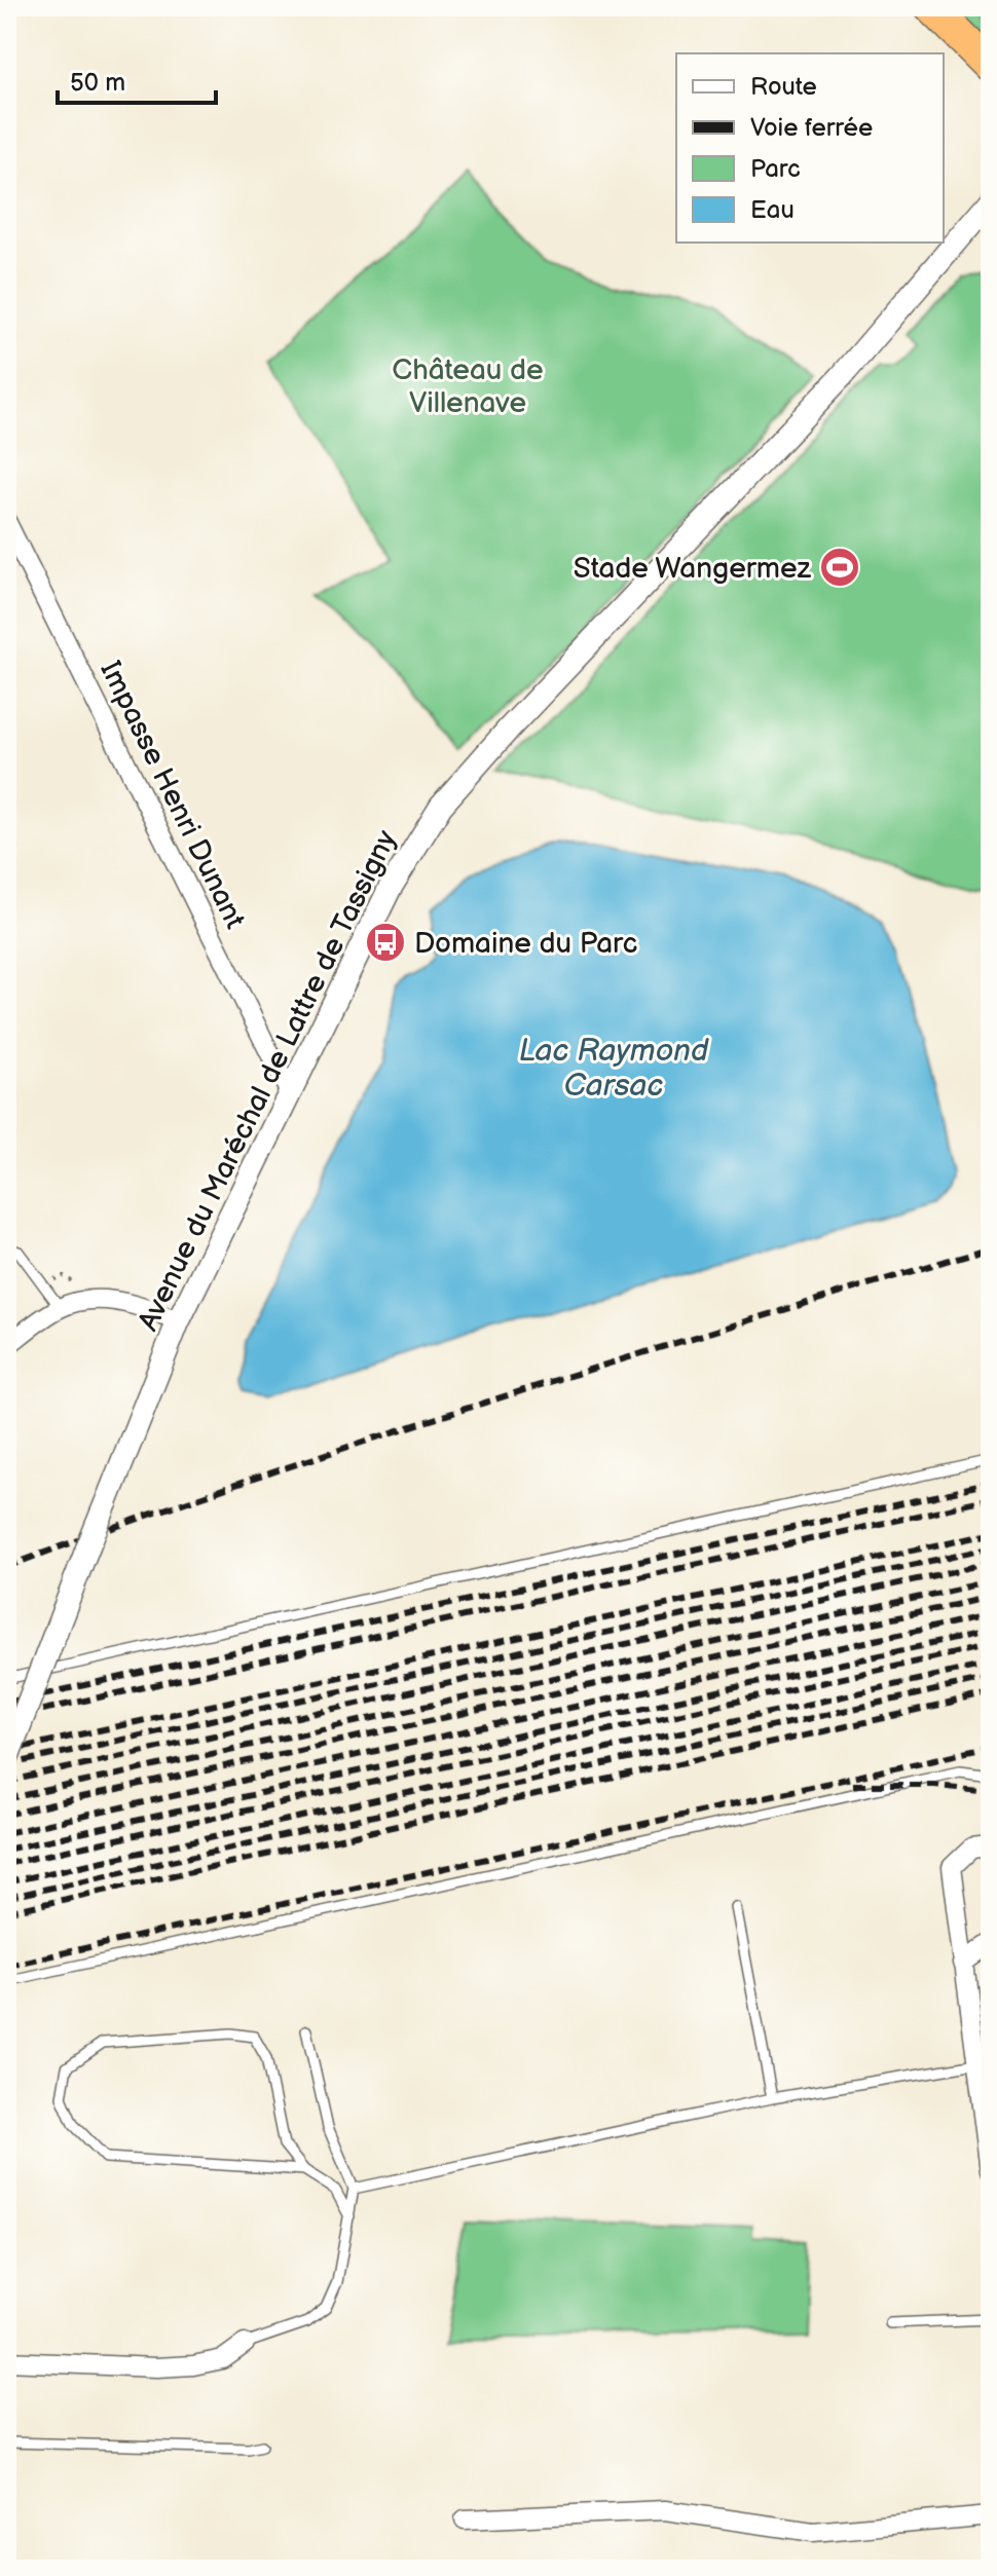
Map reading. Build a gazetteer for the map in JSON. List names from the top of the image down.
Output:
{
  "streets": {
    "street": ["Impasse Henri Dunant", "Avenue du Maréchal de Lattre de Tassigny"]
  },
  "crossings": [
    ["Impasse Henri Dunant", "Avenue du Maréchal de Lattre de Tassigny"]
  ],
  "water": ["Lac Raymond Carsac"],
  "parks": ["Château de Villenave"],
  "places": {
    "sports": ["Stade Wangermez"],
    "bus stop": ["Domaine du Parc"]
  },
  "legend": [
    "Route",
    "Voie ferrée",
    "Parc",
    "Eau"
  ],
  "scale_bar": "50 m"
}
